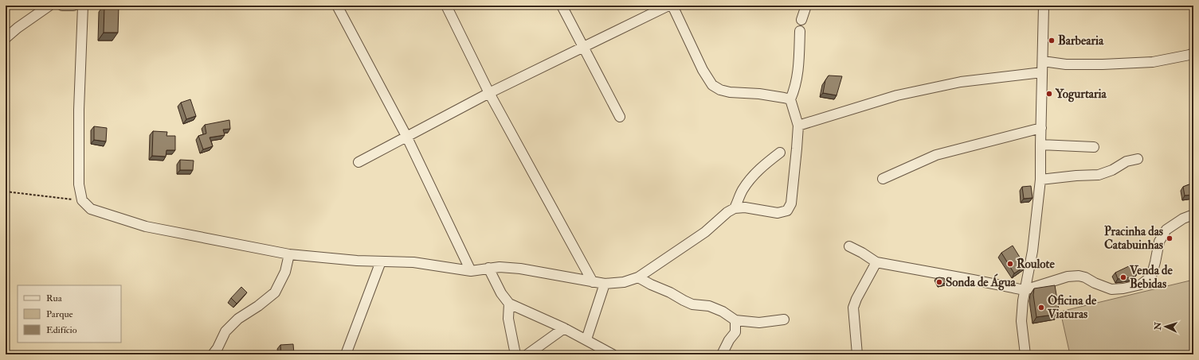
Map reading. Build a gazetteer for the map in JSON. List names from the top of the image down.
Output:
{
  "places": [
    "Barbearia",
    "Yogurtaria",
    "Pracinha das Catabuinhas",
    "Roulote",
    "Venda de Bebidas",
    "Sonda de Água",
    "Oficina de Viaturas"
  ],
  "legend": ["Rua", "Parque", "Edifício"],
  "north": "left"
}
